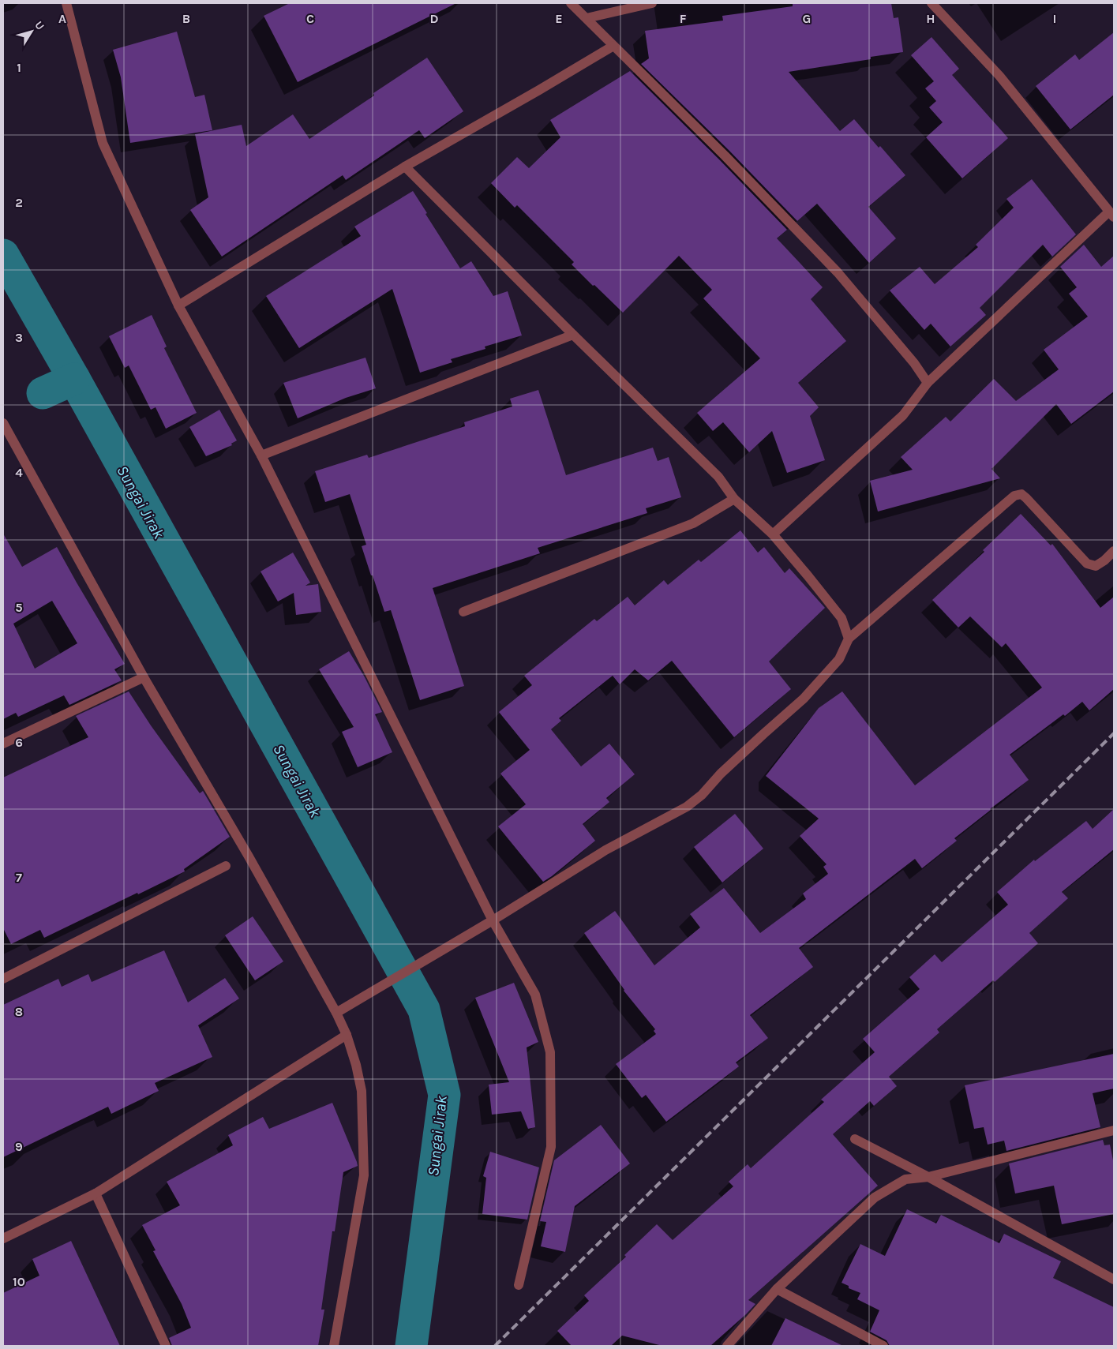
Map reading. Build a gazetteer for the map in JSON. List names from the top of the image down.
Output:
{
  "water": ["Sungai Jirak"],
  "north": "top right",
  "grid": {
    "columns": [
      "A",
      "B",
      "C",
      "D",
      "E",
      "F",
      "G",
      "H",
      "I"
    ],
    "rows": [
      "1",
      "2",
      "3",
      "4",
      "5",
      "6",
      "7",
      "8",
      "9",
      "10"
    ]
  }
}
